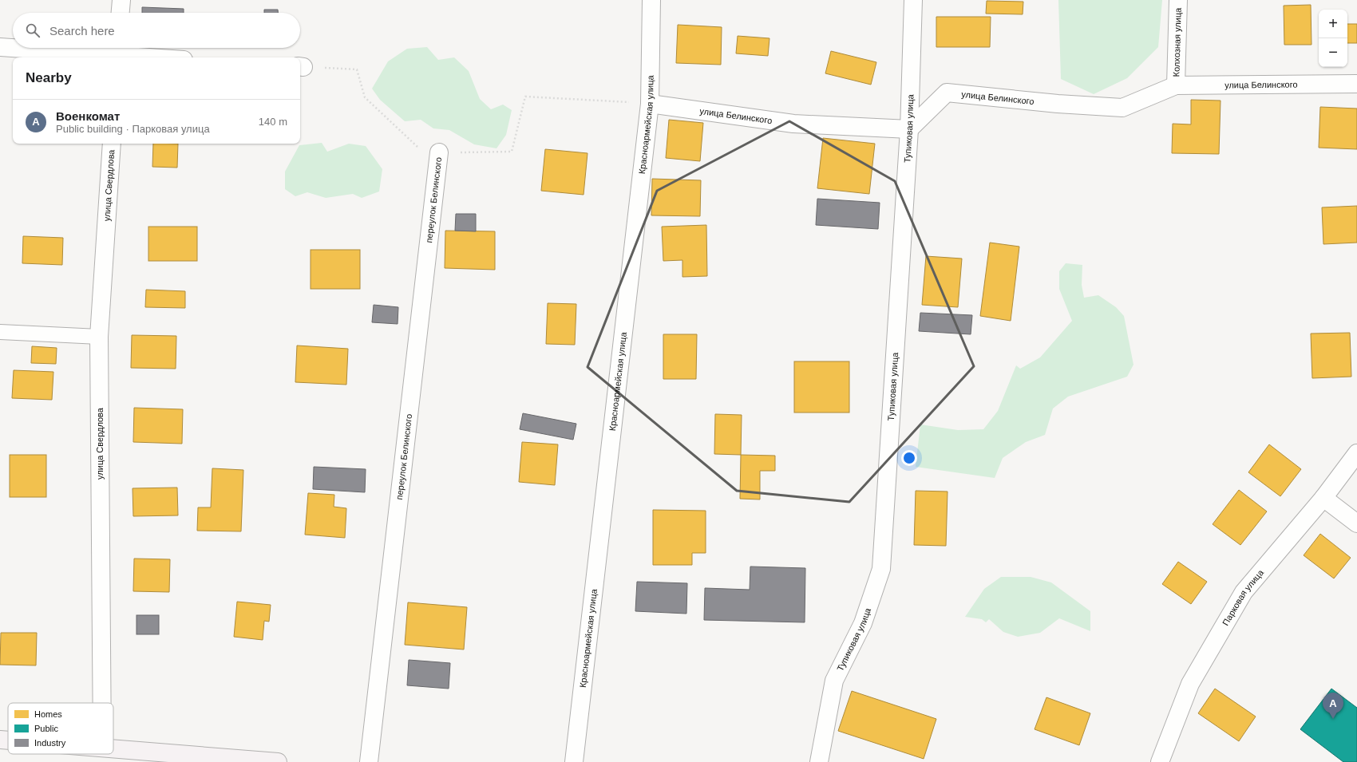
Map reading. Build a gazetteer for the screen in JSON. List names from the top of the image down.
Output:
{
  "streets": {
    "street": [
      "Колхозная улица",
      "улица Белинского",
      "Красноармейская улица",
      "Тупиковая улица",
      "улица Свердлова",
      "переулок Белинского",
      "Парковая улица"
    ]
  },
  "crossings": [
    ["Колхозная улица", "улица Белинского"],
    ["улица Белинского", "Красноармейская улица"],
    ["улица Белинского", "Тупиковая улица"]
  ],
  "legend": ["Homes", "Public", "Industry"],
  "page": {
    "map_buttons": ["+", "−"],
    "search": "Search here",
    "heading": "Nearby",
    "list": [
      {
        "mark": "A",
        "name": "Военкомат",
        "note": "Public building · Парковая улица",
        "value": "140 m"
      }
    ],
    "pins": "A"
  }
}
